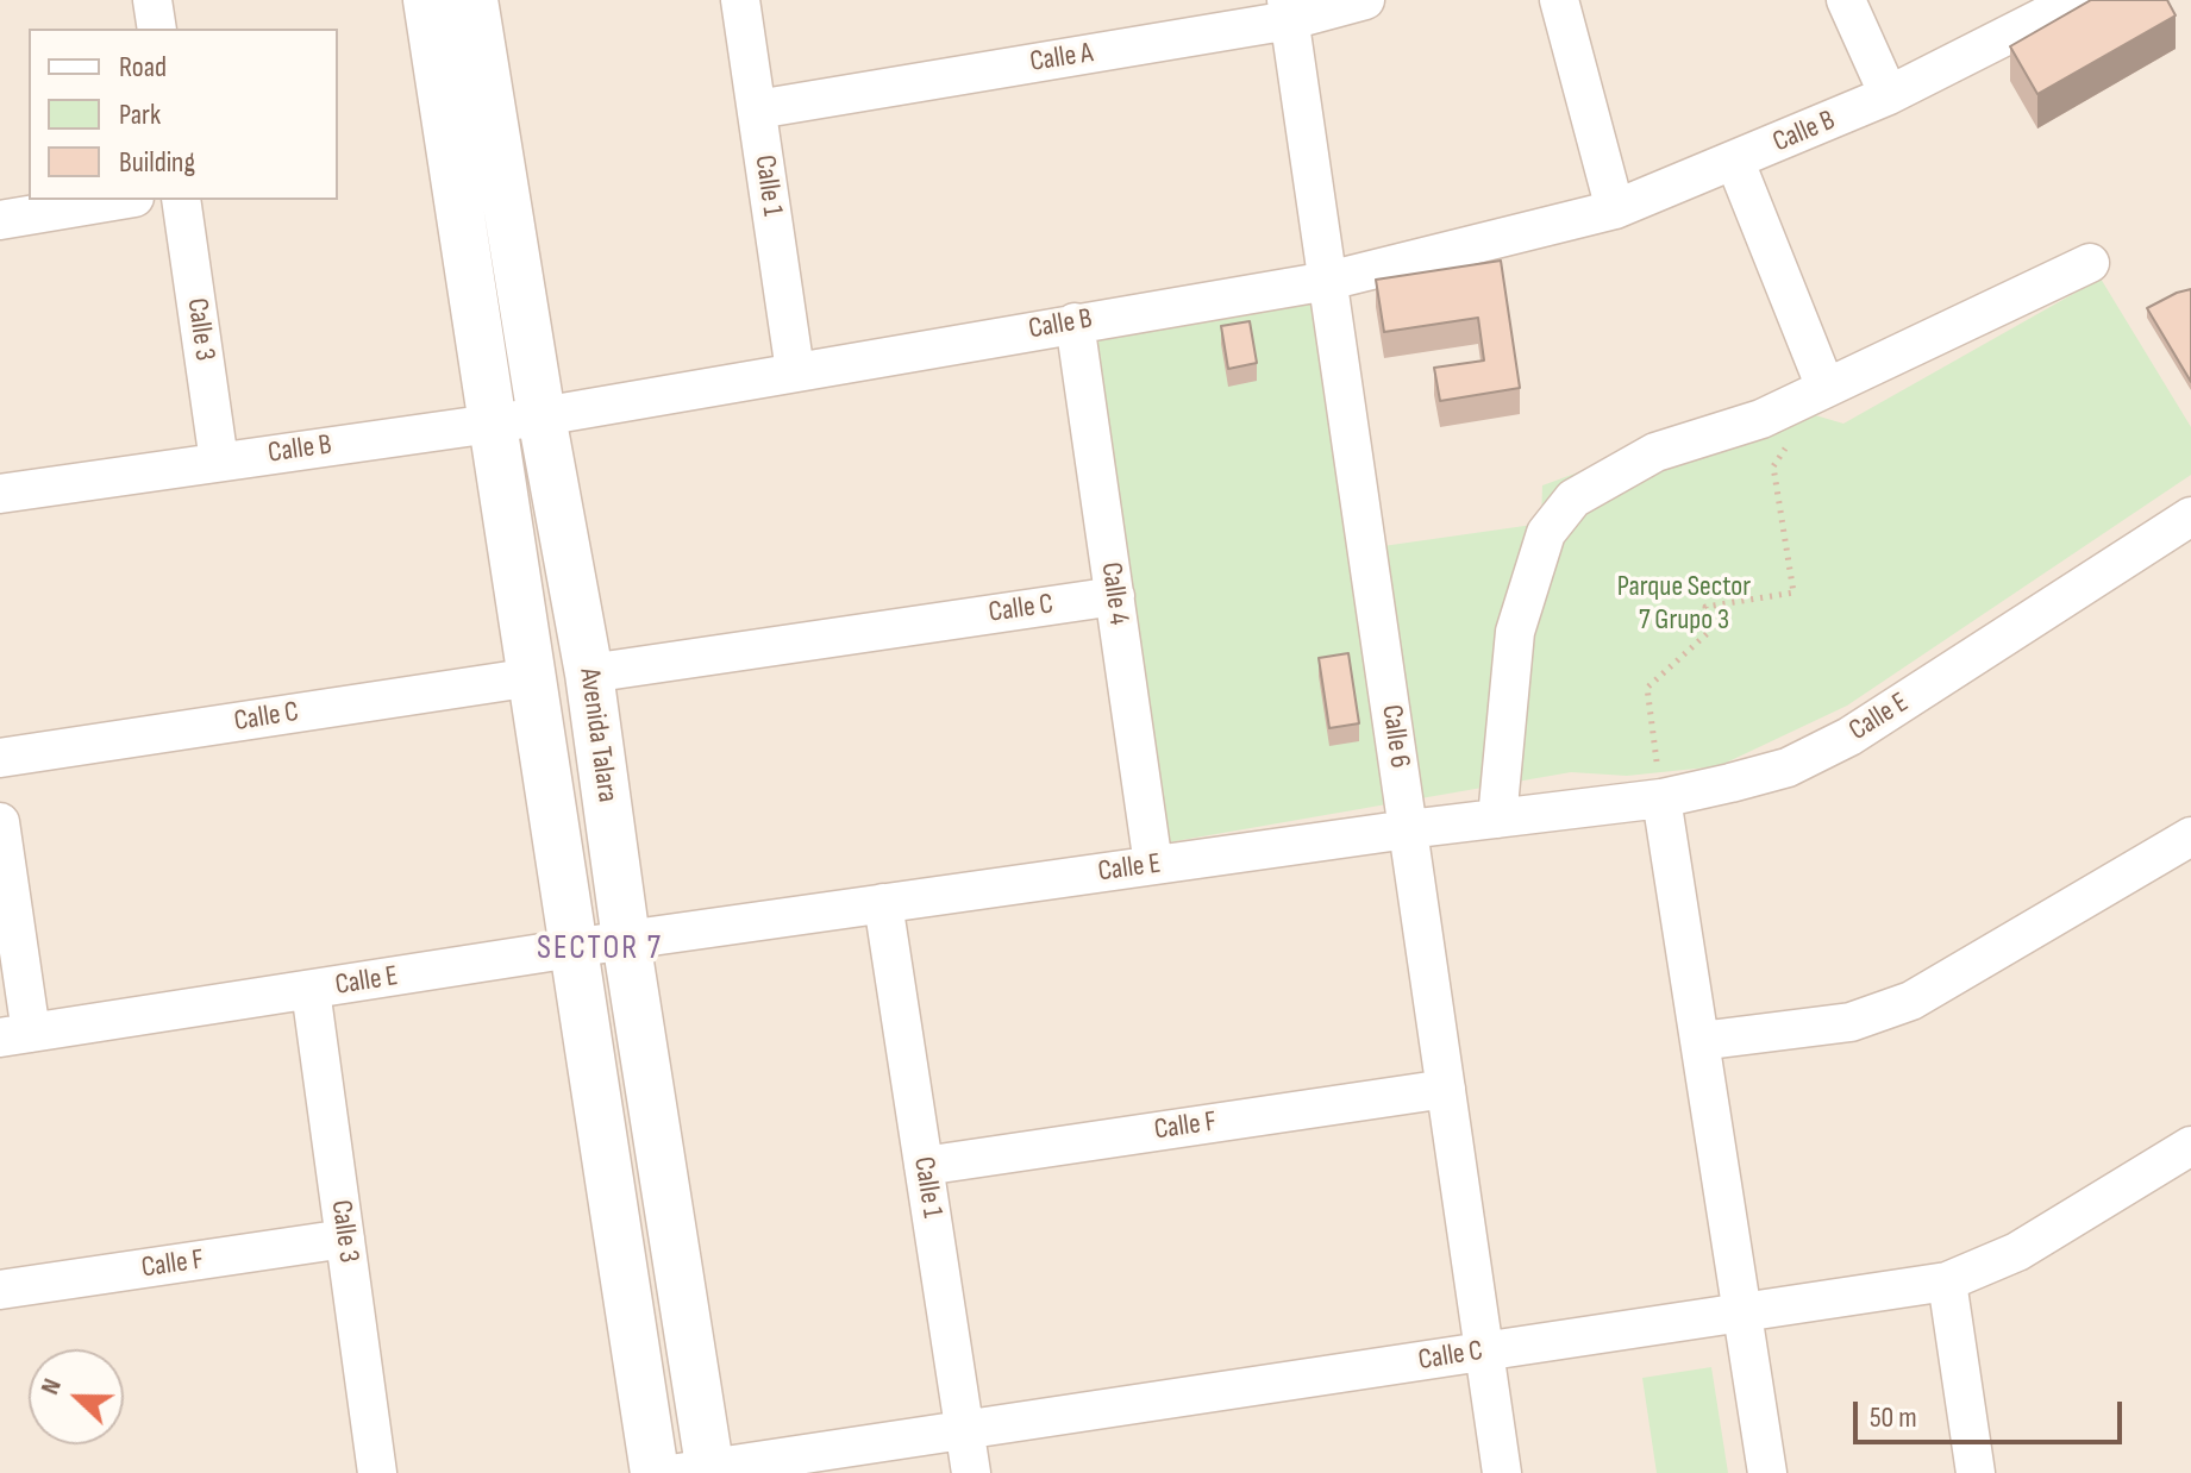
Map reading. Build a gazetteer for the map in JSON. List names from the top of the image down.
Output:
{
  "streets": {
    "street": [
      "Calle A",
      "Calle B",
      "Calle 1",
      "Calle 3",
      "Calle 4",
      "Calle C",
      "Calle E",
      "Avenida Talara",
      "Calle 6",
      "Calle F"
    ]
  },
  "crossings": [
    ["Calle A", "Calle 1"],
    ["Calle A", "Calle 6"],
    ["Calle B", "Calle 1"],
    ["Calle B", "Calle 3"],
    ["Calle B", "Calle 4"],
    ["Calle B", "Avenida Talara"],
    ["Calle B", "Calle 6"],
    ["Calle 1", "Calle C"],
    ["Calle 1", "Calle E"],
    ["Calle 1", "Calle F"],
    ["Calle 3", "Calle E"],
    ["Calle 3", "Calle F"],
    ["Calle 4", "Calle C"],
    ["Calle 4", "Calle E"],
    ["Calle C", "Avenida Talara"],
    ["Calle C", "Calle 6"],
    ["Calle E", "Avenida Talara"],
    ["Calle E", "Calle 6"],
    ["Calle 6", "Calle F"]
  ],
  "districts": ["SECTOR 7"],
  "parks": ["Parque Sector 7 Grupo 3"],
  "legend": ["Road", "Park", "Building"],
  "scale_bar": "50 m",
  "north": "left"
}
